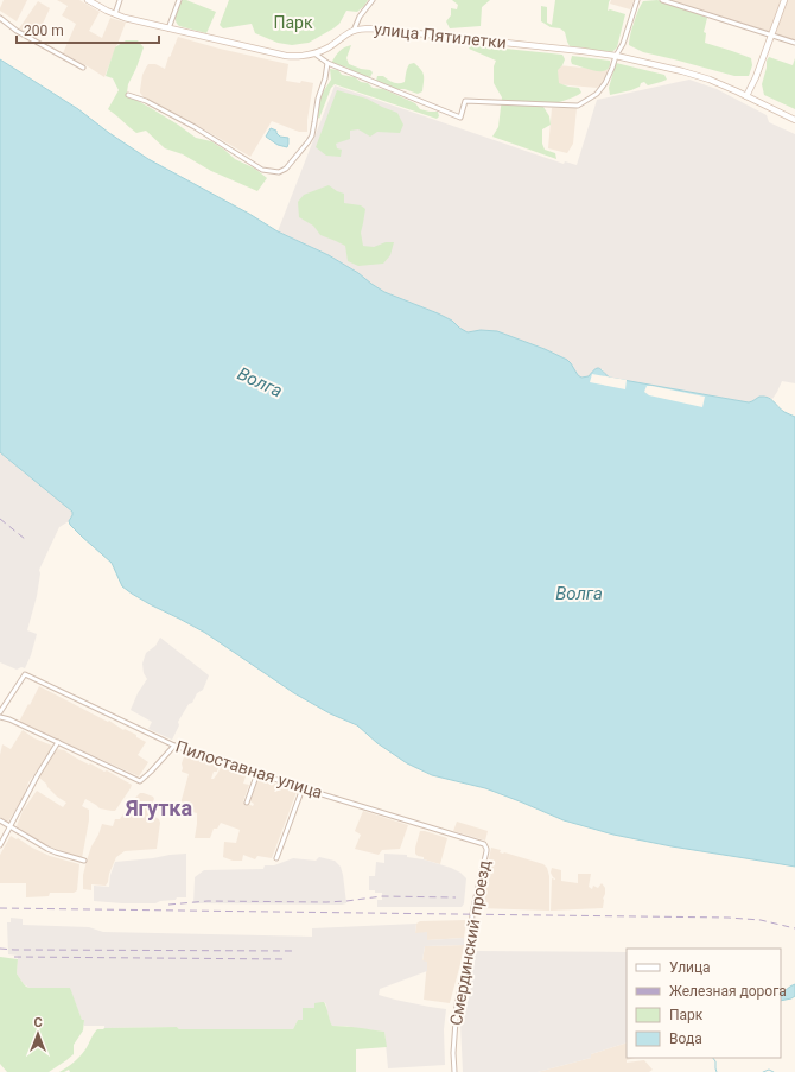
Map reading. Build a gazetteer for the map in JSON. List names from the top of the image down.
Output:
{
  "streets": {
    "main road": ["улица Пятилетки"],
    "street": ["Пилоставная улица", "Смердинский проезд"]
  },
  "crossings": [
    ["Пилоставная улица", "Смердинский проезд"]
  ],
  "districts": ["Ягутка"],
  "water": ["Волга"],
  "parks": ["Парк"],
  "legend": [
    "Улица",
    "Железная дорога",
    "Парк",
    "Вода"
  ],
  "scale_bar": "200 m",
  "north": "top"
}
